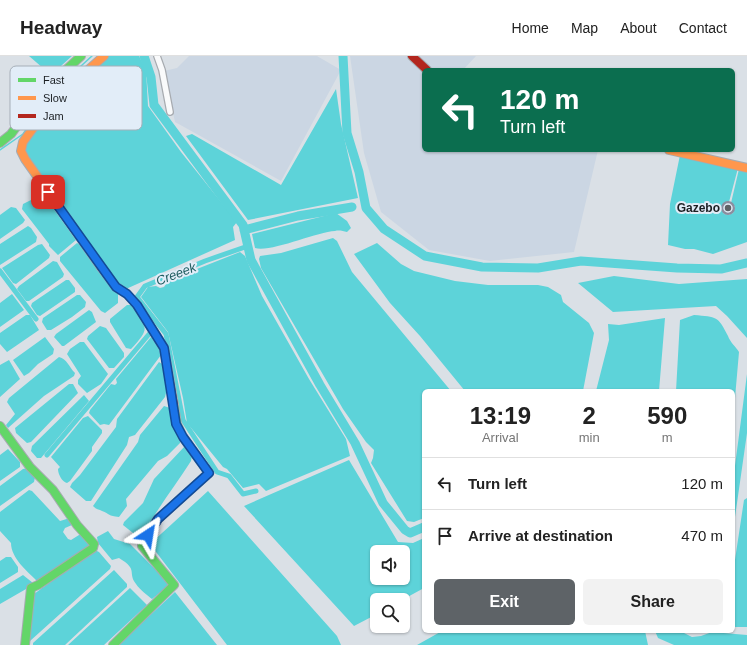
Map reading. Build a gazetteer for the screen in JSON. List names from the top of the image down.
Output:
{
  "water": ["Creeek"],
  "places": ["Gazebo"],
  "legend": ["Fast", "Slow", "Jam"],
  "page": {
    "header": "Headway",
    "nav": [
      "Home",
      "Map",
      "About",
      "Contact"
    ],
    "turn": ["120 m", "Turn left"],
    "eta": [
      "13:19",
      "Arrival",
      "2",
      "min",
      "590",
      "m"
    ],
    "list": [
      {
        "name": "Turn left",
        "value": "120 m"
      },
      {
        "name": "Arrive at destination",
        "value": "470 m"
      }
    ],
    "buttons": ["Exit", "Share"]
  }
}
